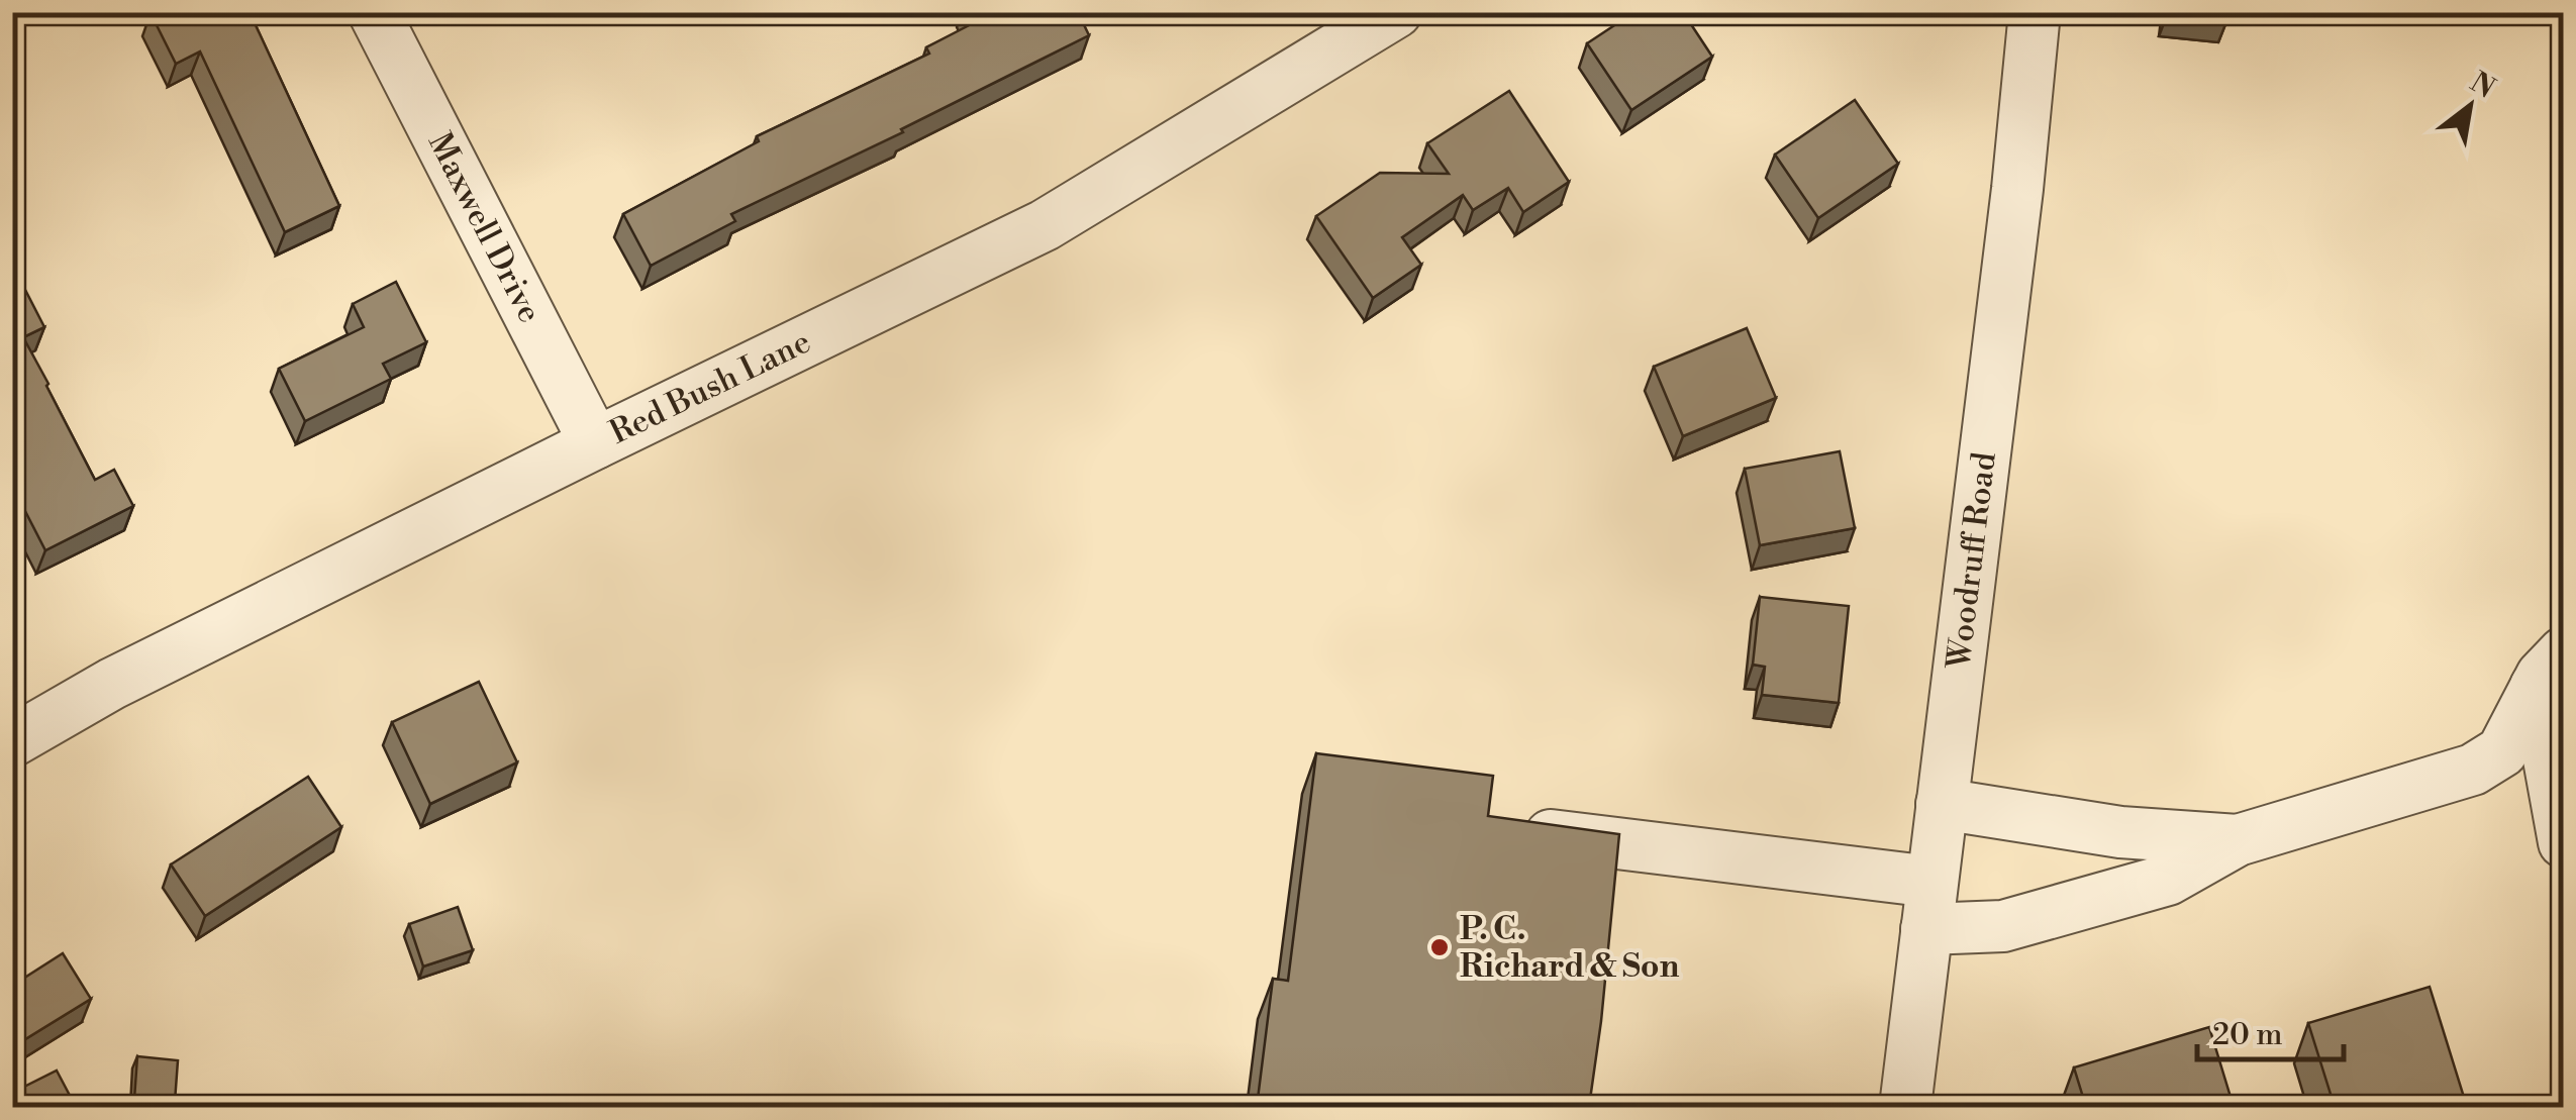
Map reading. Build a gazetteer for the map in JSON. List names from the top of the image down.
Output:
{
  "streets": {
    "street": ["Maxwell Drive", "Red Bush Lane", "Woodruff Road"]
  },
  "crossings": [
    ["Maxwell Drive", "Red Bush Lane"]
  ],
  "places": ["P. C. Richard & Son"],
  "scale_bar": "20 m",
  "north": "top right"
}
